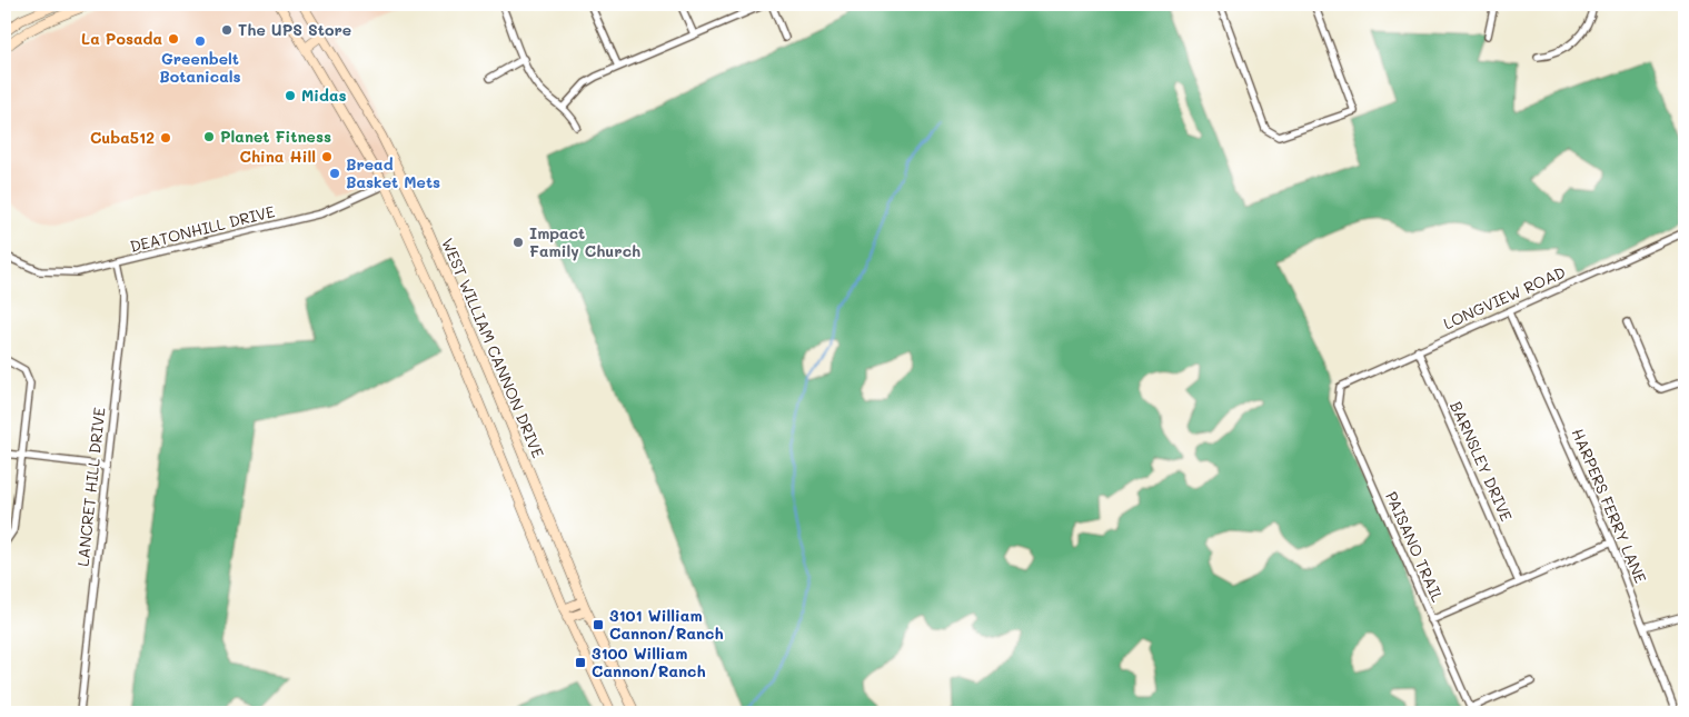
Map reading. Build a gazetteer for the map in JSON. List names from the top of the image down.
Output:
{
  "streets": {
    "main road": ["WEST WILLIAM CANNON DRIVE"],
    "street": [
      "DEATONHILL DRIVE",
      "LONGVIEW ROAD",
      "BARNSLEY DRIVE",
      "LANCRET HILL DRIVE",
      "HARPERS FERRY LANE",
      "PAISANO TRAIL"
    ]
  },
  "crossings": [
    ["DEATONHILL DRIVE", "WEST WILLIAM CANNON DRIVE"],
    ["DEATONHILL DRIVE", "LANCRET HILL DRIVE"],
    ["LONGVIEW ROAD", "BARNSLEY DRIVE"],
    ["LONGVIEW ROAD", "HARPERS FERRY LANE"],
    ["LONGVIEW ROAD", "PAISANO TRAIL"]
  ],
  "places": {
    "other": [
      "The UPS Store",
      "La Posada",
      "Greenbelt Botanicals",
      "Midas",
      "Planet Fitness",
      "Cuba512",
      "China Hill",
      "Bread Basket Mets",
      "Impact Family Church"
    ],
    "transit": ["3101 William Cannon/Ranch", "3100 William Cannon/Ranch"]
  }
}
